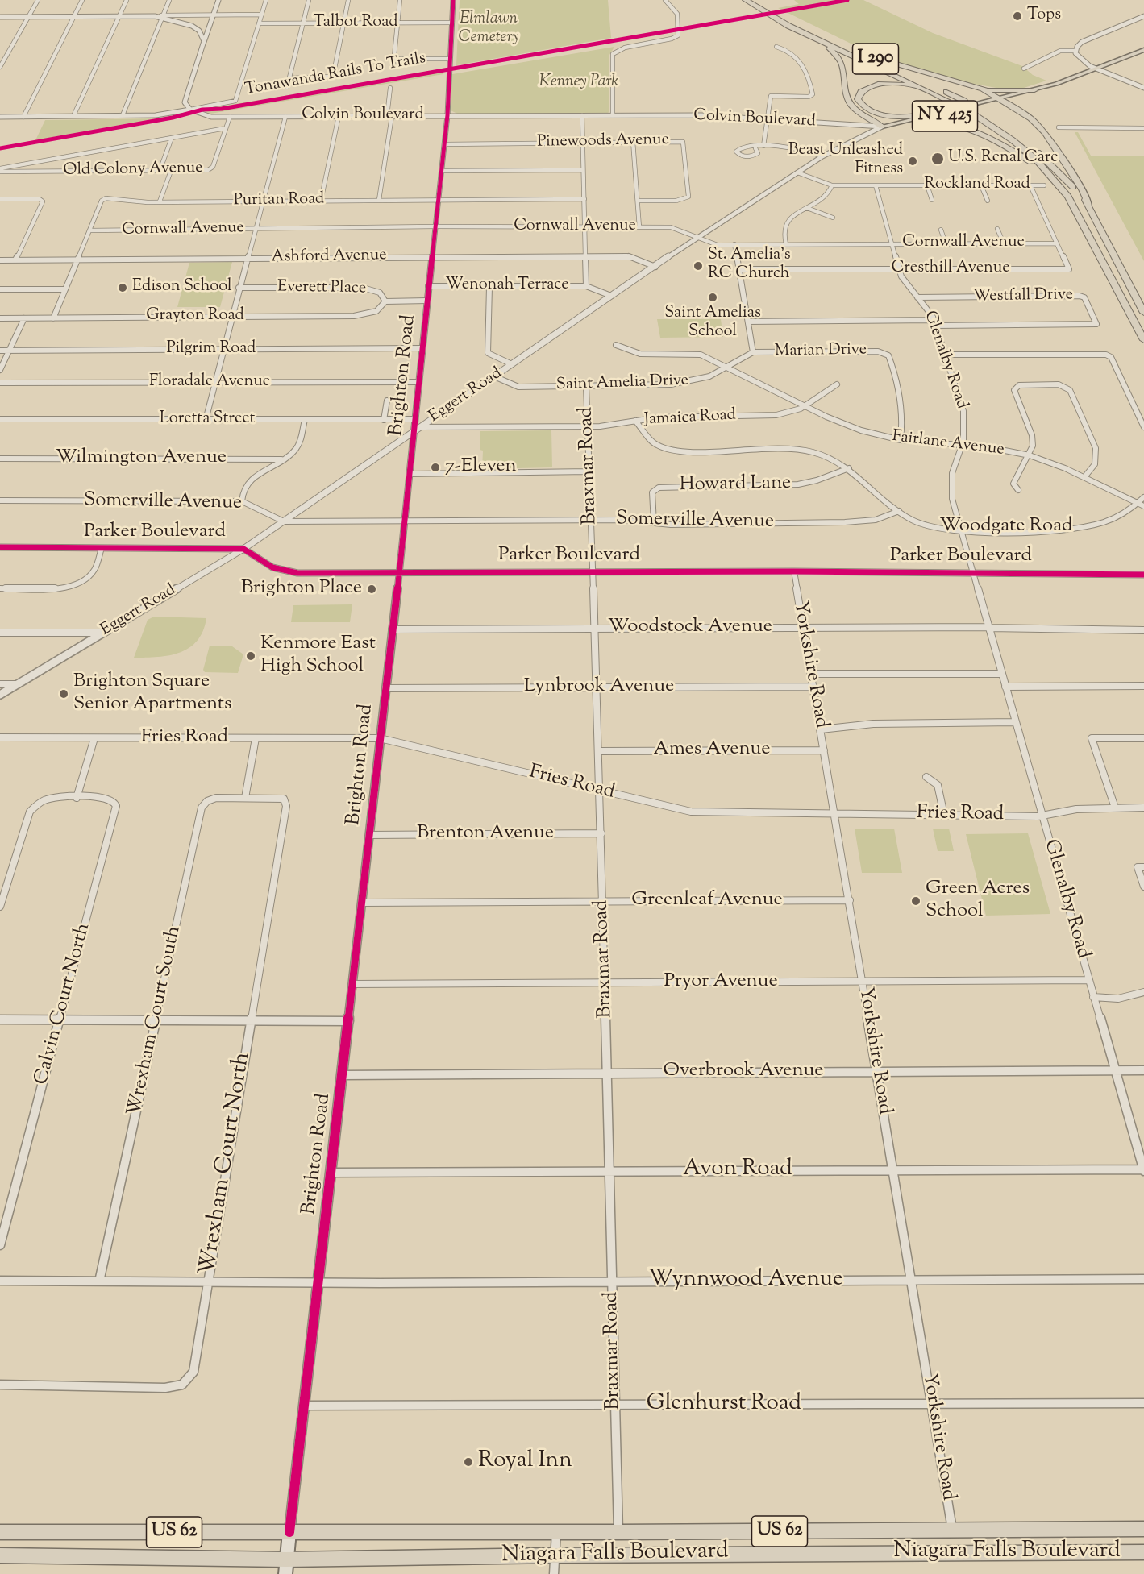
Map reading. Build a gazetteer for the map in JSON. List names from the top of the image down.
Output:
{
  "streets": {
    "highway": ["I 290"],
    "main road": ["NY 425", "US 62", "Niagara Falls Boulevard"],
    "street": [
      "Talbot Road",
      "Colvin Boulevard",
      "Pinewoods Avenue",
      "Old Colony Avenue",
      "Rockland Road",
      "Puritan Road",
      "Cornwall Avenue",
      "Ashford Avenue",
      "Cresthill Avenue",
      "Wenonah Terrace",
      "Everett Place",
      "Westfall Drive",
      "Grayton Road",
      "Pilgrim Road",
      "Marian Drive",
      "Glenalby Road",
      "Brighton Road",
      "Floradale Avenue",
      "Saint Amelia Drive",
      "Eggert Road",
      "Jamaica Road",
      "Loretta Street",
      "Fairlane Avenue",
      "Wilmington Avenue",
      "Braxmar Road",
      "Howard Lane",
      "Somerville Avenue",
      "Woodgate Road",
      "Parker Boulevard",
      "Woodstock Avenue",
      "Yorkshire Road",
      "Lynbrook Avenue",
      "Fries Road",
      "Ames Avenue",
      "Brenton Avenue",
      "Greenleaf Avenue",
      "Pryor Avenue",
      "Calvin Court North",
      "Wrexham Court South",
      "Overbrook Avenue",
      "Wrexham Court North",
      "Avon Road",
      "Wynnwood Avenue",
      "Glenhurst Road"
    ],
    "cycle path": ["Tonawanda Rails To Trails"]
  },
  "crossings": [
    ["Talbot Road", "Brighton Road"],
    ["Colvin Boulevard", "NY 425"],
    ["Colvin Boulevard", "Old Colony Avenue"],
    ["Colvin Boulevard", "Brighton Road"],
    ["Colvin Boulevard", "Eggert Road"],
    ["NY 425", "Eggert Road"],
    ["Pinewoods Avenue", "Brighton Road"],
    ["Rockland Road", "Cresthill Avenue"],
    ["Rockland Road", "Glenalby Road"],
    ["Rockland Road", "Eggert Road"],
    ["Puritan Road", "Cornwall Avenue"],
    ["Puritan Road", "Ashford Avenue"],
    ["Puritan Road", "Grayton Road"],
    ["Puritan Road", "Brighton Road"],
    ["Cornwall Avenue", "Cresthill Avenue"],
    ["Cornwall Avenue", "Glenalby Road"],
    ["Cornwall Avenue", "Brighton Road"],
    ["Cornwall Avenue", "Eggert Road"],
    ["Ashford Avenue", "Brighton Road"],
    ["Ashford Avenue", "Eggert Road"],
    ["Cresthill Avenue", "Glenalby Road"],
    ["Wenonah Terrace", "Brighton Road"],
    ["Everett Place", "Grayton Road"],
    ["Everett Place", "Brighton Road"],
    ["Westfall Drive", "Glenalby Road"],
    ["Pilgrim Road", "Brighton Road"],
    ["Marian Drive", "Saint Amelia Drive"],
    ["Marian Drive", "Fairlane Avenue"],
    ["Glenalby Road", "Fairlane Avenue"],
    ["Glenalby Road", "Woodgate Road"],
    ["Glenalby Road", "Parker Boulevard"],
    ["Glenalby Road", "Woodstock Avenue"],
    ["Glenalby Road", "Fries Road"],
    ["Glenalby Road", "Pryor Avenue"],
    ["Glenalby Road", "Overbrook Avenue"],
    ["Glenalby Road", "Avon Road"],
    ["Brighton Road", "Floradale Avenue"],
    ["Brighton Road", "Eggert Road"],
    ["Brighton Road", "Loretta Street"],
    ["Brighton Road", "Somerville Avenue"],
    ["Brighton Road", "Parker Boulevard"],
    ["Brighton Road", "Woodstock Avenue"],
    ["Brighton Road", "Lynbrook Avenue"],
    ["Brighton Road", "Fries Road"],
    ["Brighton Road", "Brenton Avenue"],
    ["Brighton Road", "Greenleaf Avenue"],
    ["Brighton Road", "Pryor Avenue"],
    ["Brighton Road", "Overbrook Avenue"],
    ["Brighton Road", "Avon Road"],
    ["Brighton Road", "Wynnwood Avenue"],
    ["Brighton Road", "Glenhurst Road"],
    ["Brighton Road", "Niagara Falls Boulevard"],
    ["Saint Amelia Drive", "Eggert Road"],
    ["Saint Amelia Drive", "Fairlane Avenue"],
    ["Saint Amelia Drive", "Braxmar Road"],
    ["Eggert Road", "Jamaica Road"],
    ["Eggert Road", "Somerville Avenue"],
    ["Eggert Road", "Parker Boulevard"],
    ["Jamaica Road", "Fairlane Avenue"],
    ["Jamaica Road", "Braxmar Road"],
    ["Jamaica Road", "Woodgate Road"],
    ["Fairlane Avenue", "Woodgate Road"],
    ["Braxmar Road", "Somerville Avenue"],
    ["Braxmar Road", "Parker Boulevard"],
    ["Braxmar Road", "Woodstock Avenue"],
    ["Braxmar Road", "Lynbrook Avenue"],
    ["Braxmar Road", "Fries Road"],
    ["Braxmar Road", "Ames Avenue"],
    ["Braxmar Road", "Brenton Avenue"],
    ["Braxmar Road", "Greenleaf Avenue"],
    ["Braxmar Road", "Pryor Avenue"],
    ["Braxmar Road", "Overbrook Avenue"],
    ["Braxmar Road", "Avon Road"],
    ["Braxmar Road", "Wynnwood Avenue"],
    ["Braxmar Road", "Glenhurst Road"],
    ["Braxmar Road", "Niagara Falls Boulevard"],
    ["Howard Lane", "Somerville Avenue"],
    ["Howard Lane", "Woodgate Road"],
    ["Somerville Avenue", "Woodgate Road"],
    ["Parker Boulevard", "Yorkshire Road"],
    ["Woodstock Avenue", "Yorkshire Road"],
    ["Yorkshire Road", "Lynbrook Avenue"],
    ["Yorkshire Road", "Fries Road"],
    ["Yorkshire Road", "Ames Avenue"],
    ["Yorkshire Road", "Greenleaf Avenue"],
    ["Yorkshire Road", "Pryor Avenue"],
    ["Yorkshire Road", "Overbrook Avenue"],
    ["Yorkshire Road", "Avon Road"],
    ["Yorkshire Road", "Wynnwood Avenue"],
    ["Yorkshire Road", "Glenhurst Road"],
    ["Yorkshire Road", "Niagara Falls Boulevard"],
    ["Wrexham Court South", "Wrexham Court North"],
    ["Wrexham Court South", "Wynnwood Avenue"],
    ["Wrexham Court North", "Wynnwood Avenue"]
  ],
  "parks": ["Elmlawn Cemetery", "Kenney Park"],
  "places": [
    "Tops",
    "U.S. Renal Care",
    "Beast Unleashed Fitness",
    "St. Amelia's RC Church",
    "Edison School",
    "Saint Amelias School",
    "7-Eleven",
    "Brighton Place",
    "Kenmore East High School",
    "Brighton Square Senior Apartments",
    "Green Acres School",
    "Royal Inn"
  ]
}
